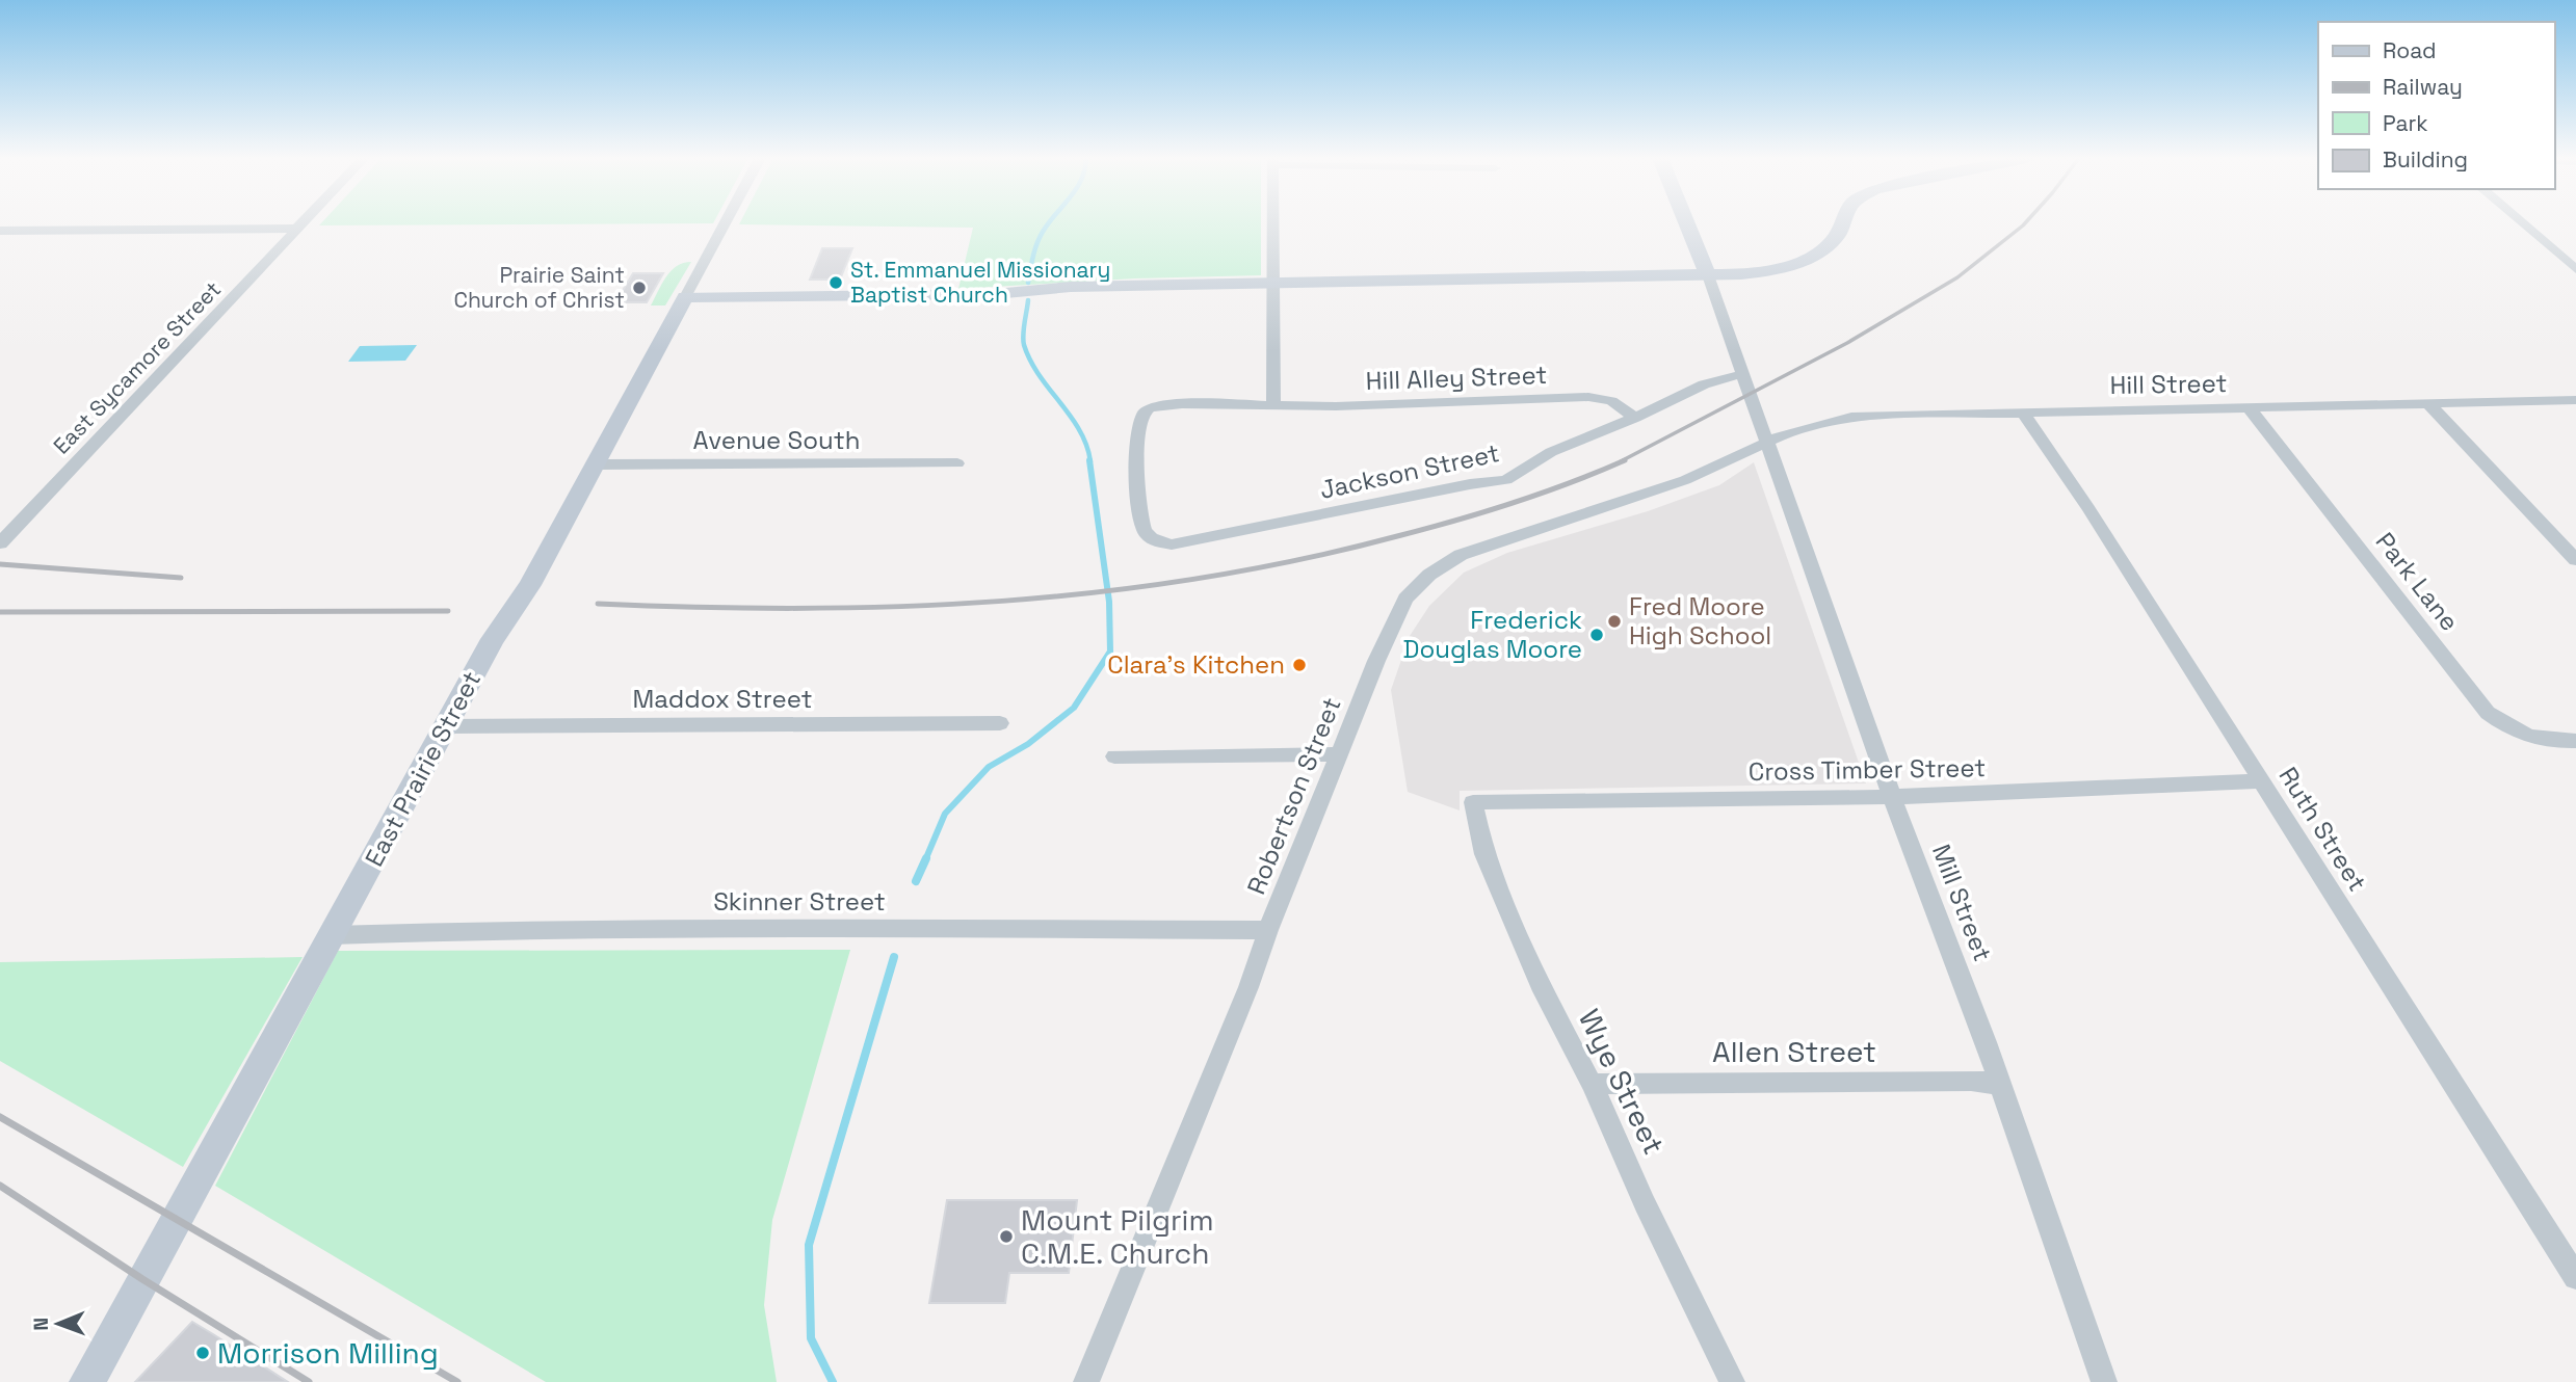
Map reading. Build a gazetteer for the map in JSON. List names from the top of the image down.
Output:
{
  "streets": {
    "street": [
      "East Sycamore Street",
      "Hill Alley Street",
      "Hill Street",
      "Avenue South",
      "Jackson Street",
      "Park Lane",
      "Maddox Street",
      "East Prairie Street",
      "Cross Timber Street",
      "Robertson Street",
      "Ruth Street",
      "Skinner Street",
      "Mill Street",
      "Allen Street",
      "Wye Street"
    ]
  },
  "crossings": [
    ["Hill Alley Street", "Jackson Street"],
    ["Hill Street", "Park Lane"],
    ["Hill Street", "Robertson Street"],
    ["Hill Street", "Ruth Street"],
    ["Hill Street", "Mill Street"],
    ["Avenue South", "East Prairie Street"],
    ["Jackson Street", "Mill Street"],
    ["Maddox Street", "East Prairie Street"],
    ["East Prairie Street", "Skinner Street"],
    ["Cross Timber Street", "Ruth Street"],
    ["Cross Timber Street", "Mill Street"],
    ["Cross Timber Street", "Wye Street"],
    ["Robertson Street", "Skinner Street"],
    ["Robertson Street", "Mill Street"],
    ["Mill Street", "Allen Street"],
    ["Allen Street", "Wye Street"]
  ],
  "places": [
    "St. Emmanuel Missionary Baptist Church",
    "Prairie Saint Church of Christ",
    "Fred Moore High School",
    "Frederick Douglas Moore",
    "Clara's Kitchen",
    "Mount Pilgrim C.M.E. Church",
    "Morrison Milling"
  ],
  "legend": [
    "Road",
    "Railway",
    "Park",
    "Building"
  ],
  "north": "left"
}
